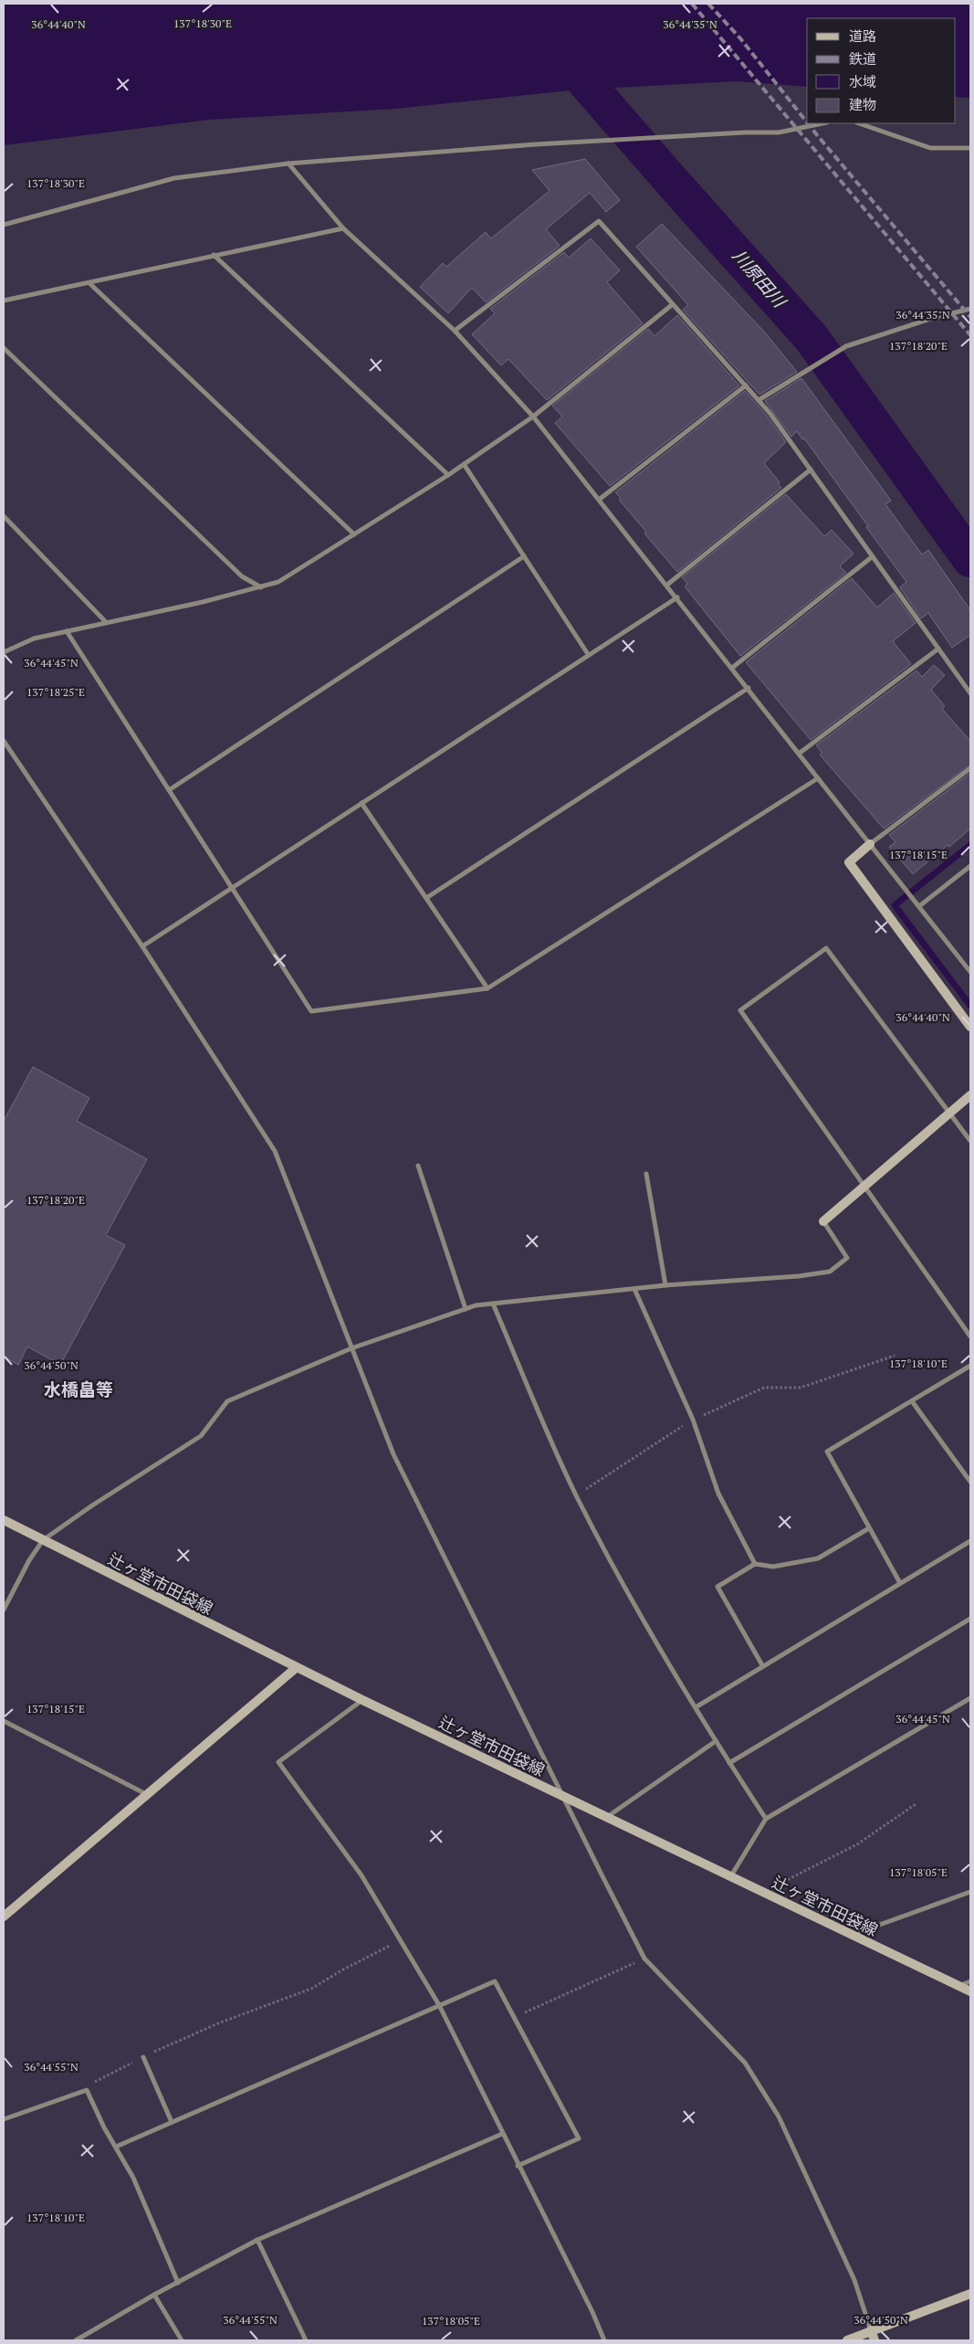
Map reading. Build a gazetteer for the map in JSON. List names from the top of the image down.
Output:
{
  "streets": {
    "main road": ["辻ヶ堂市田袋線"]
  },
  "districts": ["水橋畠等"],
  "water": ["川原田川"],
  "legend": [
    "道路",
    "鉄道",
    "水域",
    "建物"
  ],
  "coordinates": [
    "137°18'30\"E",
    "36°44'40\"N",
    "36°44'35\"N",
    "137°18'20\"E",
    "36°44'45\"N",
    "137°18'25\"E",
    "137°18'15\"E",
    "137°18'10\"E",
    "36°44'50\"N",
    "137°18'05\"E",
    "36°44'55\"N"
  ]
}
